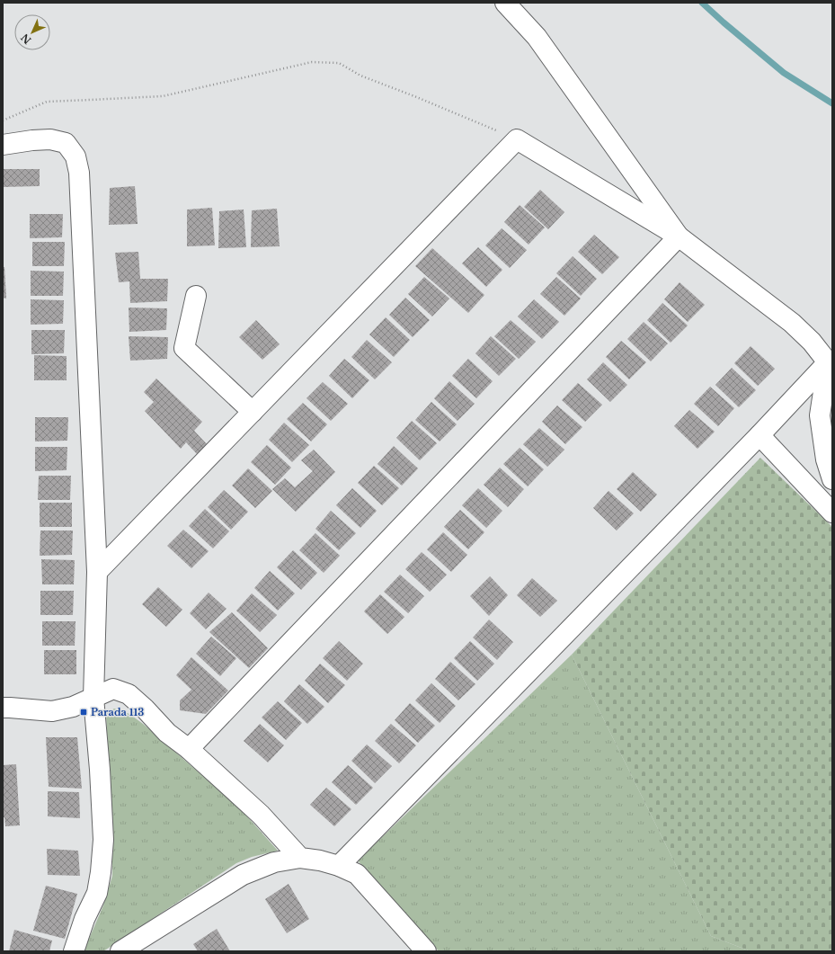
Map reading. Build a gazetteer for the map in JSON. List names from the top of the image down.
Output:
{
  "places": {
    "transit": ["Parada 113"]
  },
  "north": "bottom left"
}
